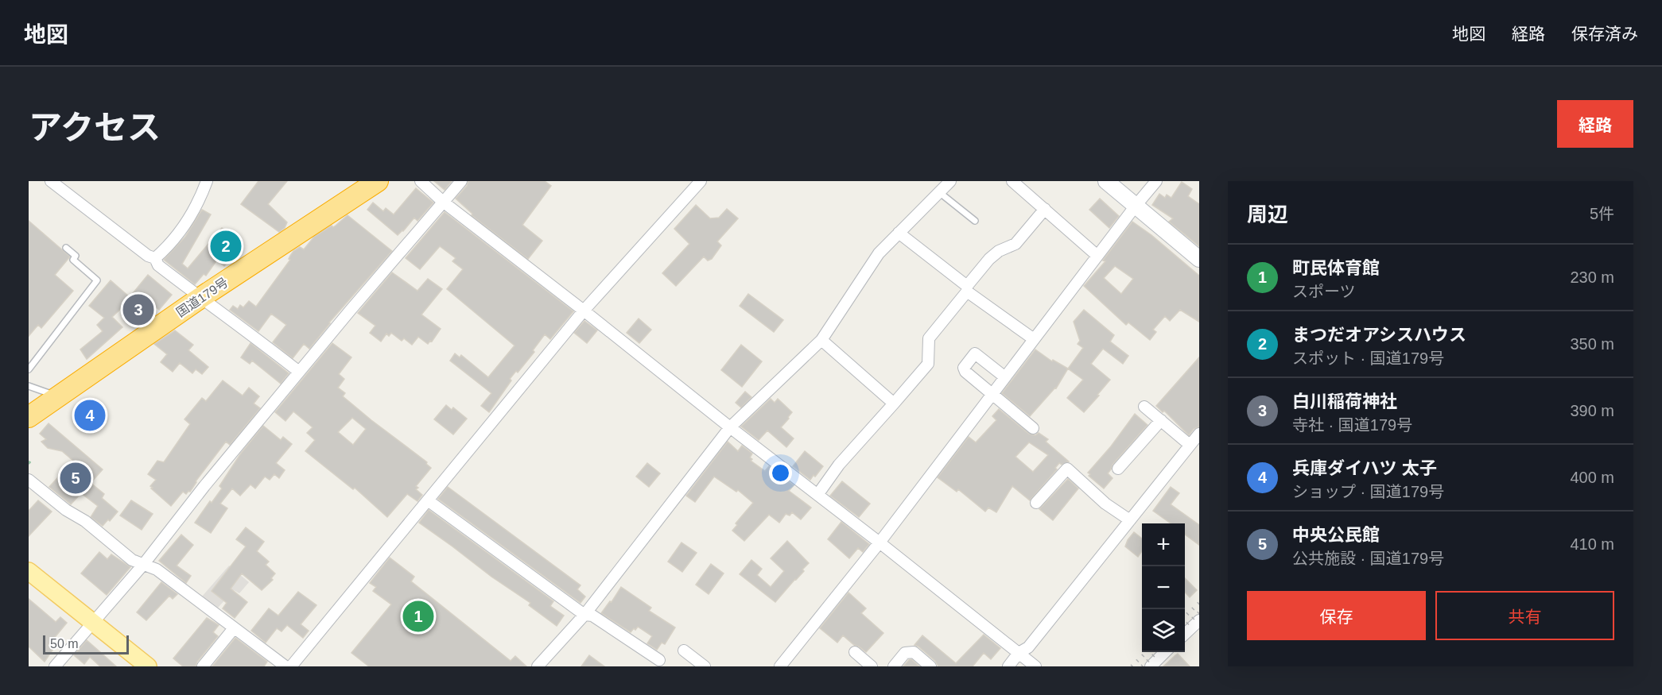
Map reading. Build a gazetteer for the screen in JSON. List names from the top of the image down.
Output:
{
  "streets": {
    "highway": ["国道179号"]
  },
  "scale_bar": "50 m",
  "page": {
    "header": "地図",
    "nav": ["地図", "経路", "保存済み"],
    "title": "アクセス",
    "buttons": [
      "経路",
      ["保存", "共有"]
    ],
    "heading": ["周辺", "5件"],
    "pins": [
      "2",
      "3",
      "4",
      "5",
      "1"
    ],
    "list": [
      {
        "mark": "1",
        "name": "町民体育館",
        "note": "スポーツ",
        "value": "230 m"
      },
      {
        "mark": "2",
        "name": "まつだオアシスハウス",
        "note": "スポット · 国道179号",
        "value": "350 m"
      },
      {
        "mark": "3",
        "name": "白川稲荷神社",
        "note": "寺社 · 国道179号",
        "value": "390 m"
      },
      {
        "mark": "4",
        "name": "兵庫ダイハツ 太子",
        "note": "ショップ · 国道179号",
        "value": "400 m"
      },
      {
        "mark": "5",
        "name": "中央公民館",
        "note": "公共施設 · 国道179号",
        "value": "410 m"
      }
    ],
    "map_buttons": ["+", "−"],
    "scale": "50 m"
  }
}
